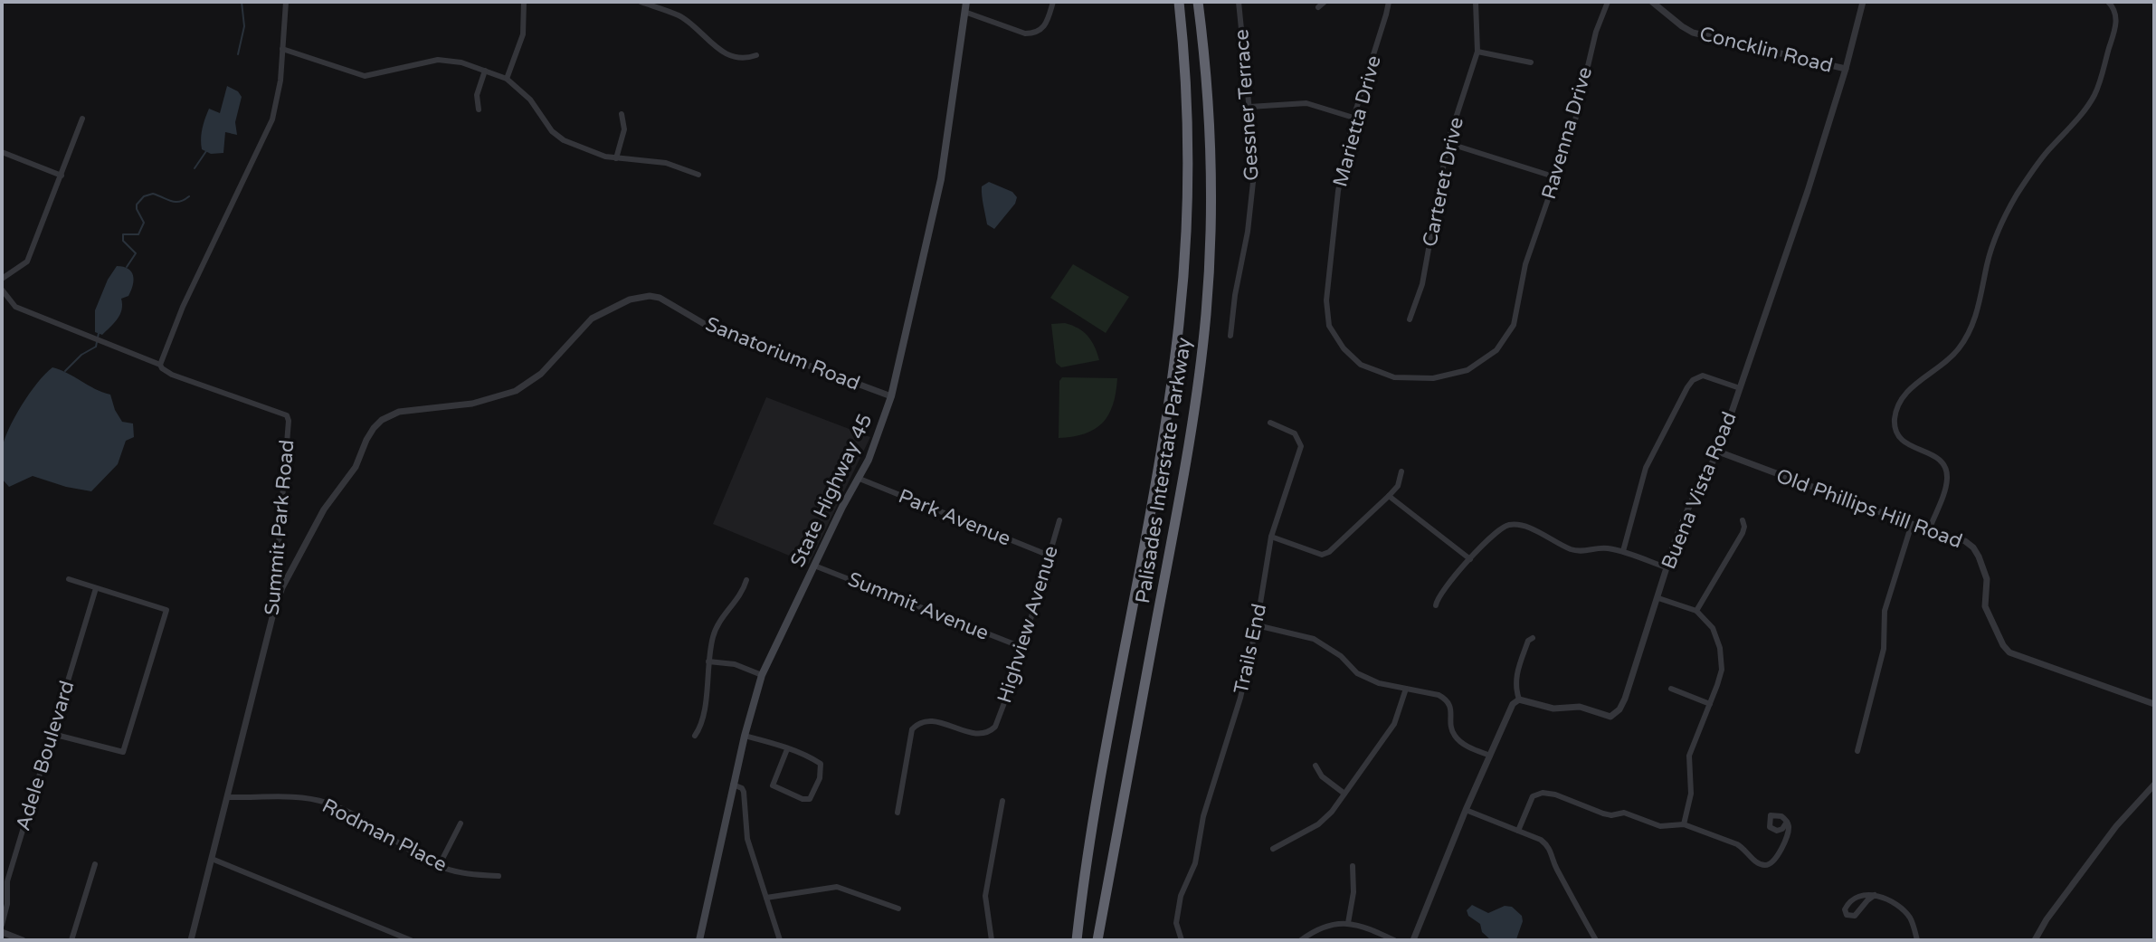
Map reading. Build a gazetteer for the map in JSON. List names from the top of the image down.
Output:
{
  "streets": {
    "highway": ["Palisades Interstate Parkway"],
    "main road": ["State Highway 45"],
    "street": [
      "Concklin Road",
      "Gessner Terrace",
      "Marietta Drive",
      "Ravenna Drive",
      "Carteret Drive",
      "Sanatorium Road",
      "Buena Vista Road",
      "Old Phillips Hill Road",
      "Park Avenue",
      "Summit Park Road",
      "Summit Avenue",
      "Highview Avenue",
      "Trails End",
      "Adele Boulevard",
      "Rodman Place"
    ]
  },
  "crossings": [
    ["Concklin Road", "Buena Vista Road"],
    ["Marietta Drive", "Ravenna Drive"],
    ["Sanatorium Road", "State Highway 45"],
    ["Sanatorium Road", "Summit Park Road"],
    ["State Highway 45", "Park Avenue"],
    ["State Highway 45", "Summit Avenue"],
    ["Buena Vista Road", "Old Phillips Hill Road"],
    ["Park Avenue", "Highview Avenue"],
    ["Summit Park Road", "Rodman Place"],
    ["Summit Avenue", "Highview Avenue"]
  ]
}
